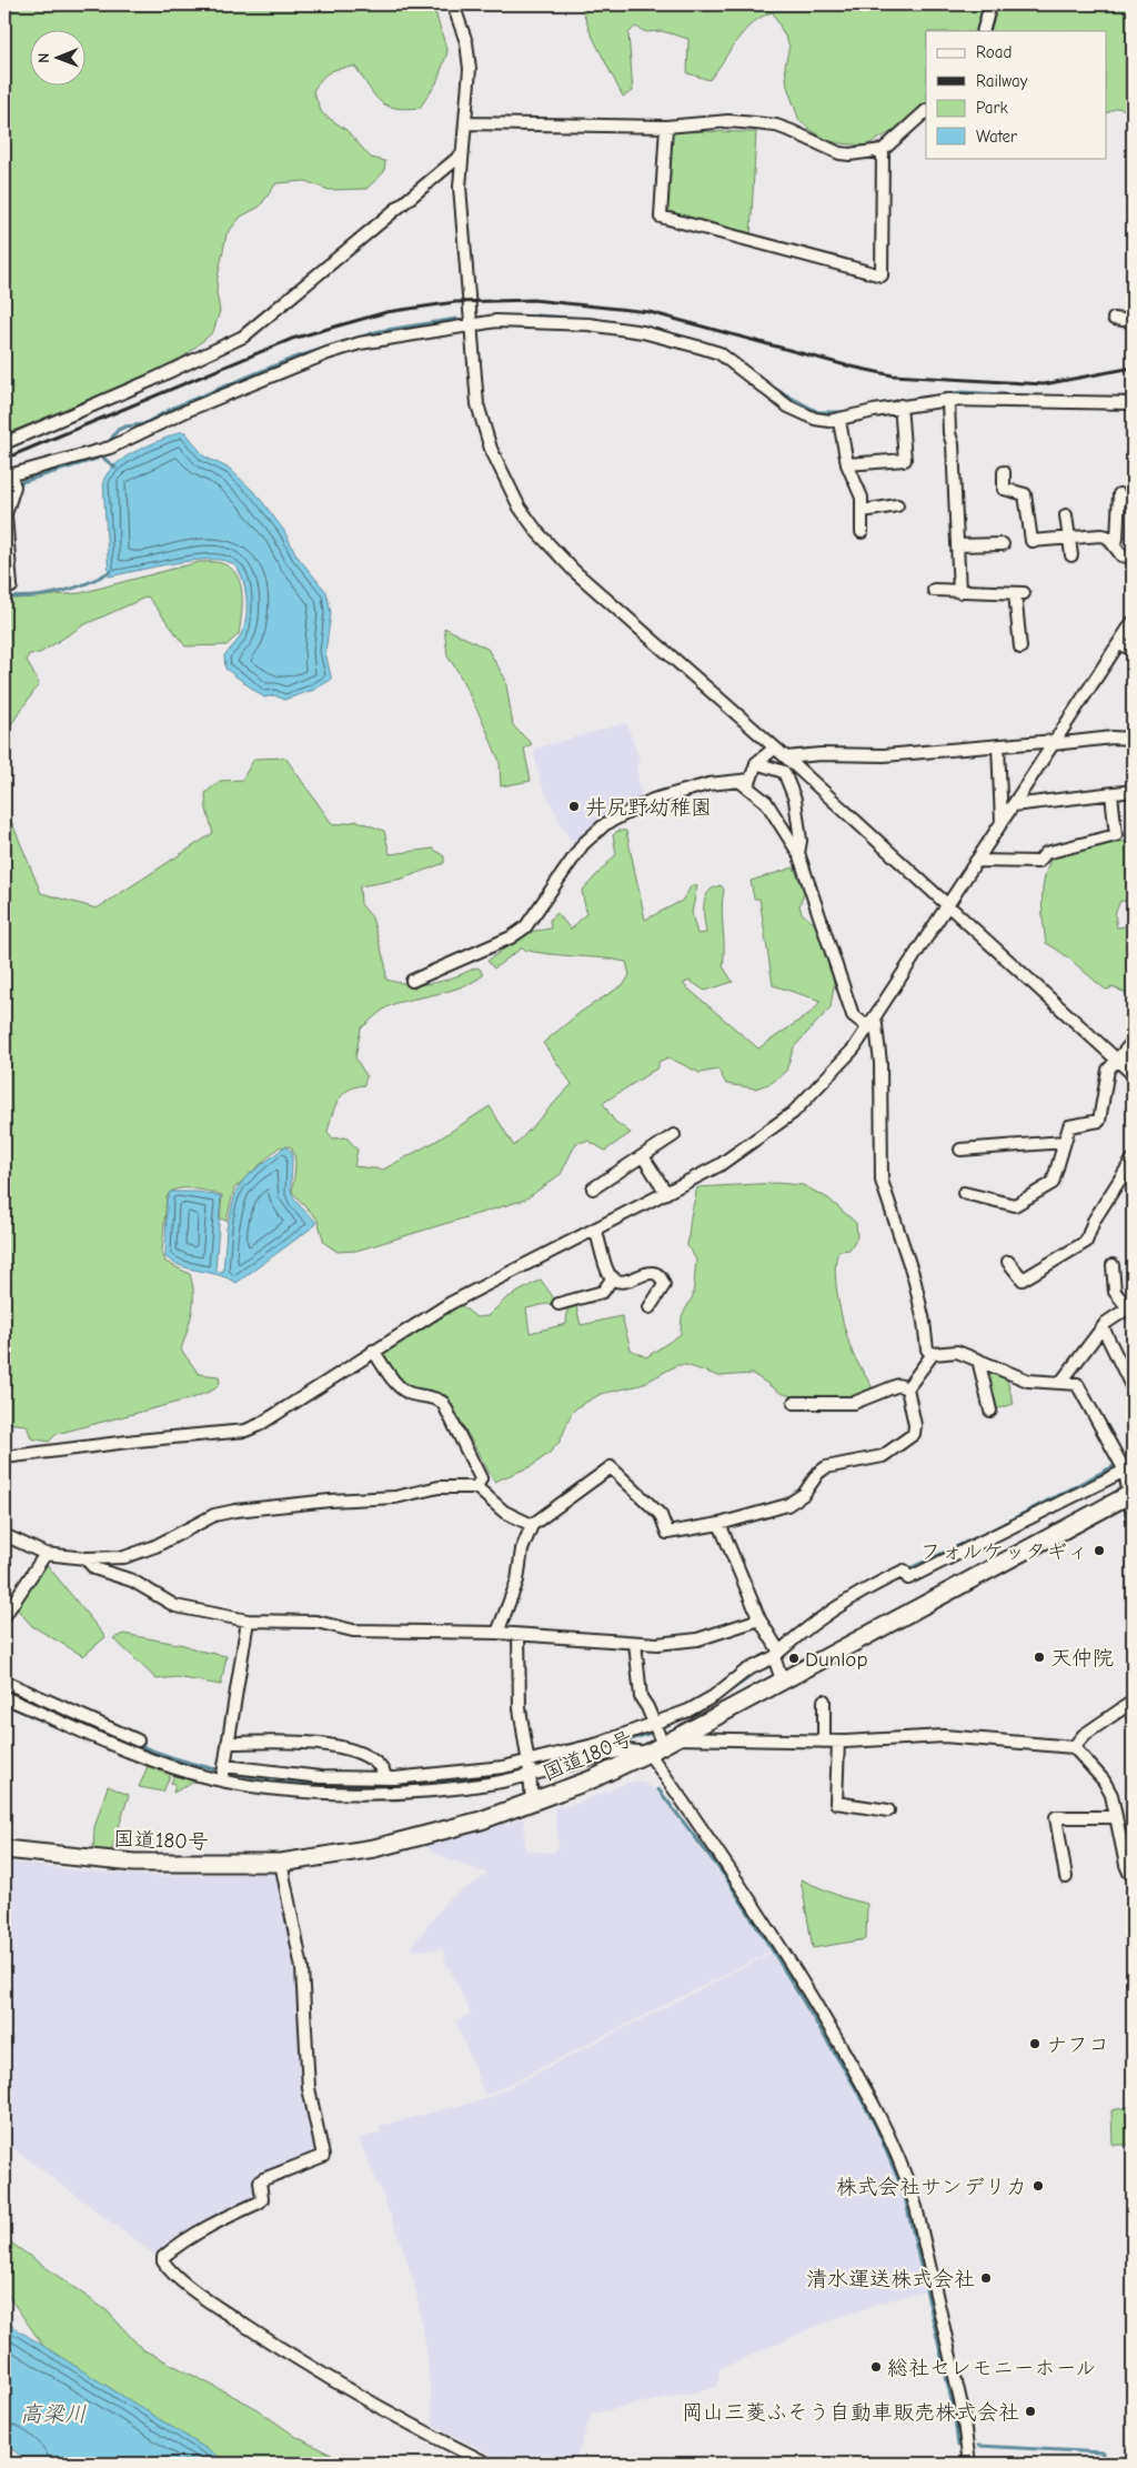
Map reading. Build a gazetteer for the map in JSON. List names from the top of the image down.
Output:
{
  "streets": {
    "highway": ["国道180号"]
  },
  "water": ["高梁川"],
  "places": [
    "井尻野幼稚園",
    "フォルケッタギィ",
    "天仲院",
    "Dunlop",
    "ナフコ",
    "株式会社サンデリカ",
    "清水運送株式会社",
    "総社セレモニーホール",
    "岡山三菱ふそう自動車販売株式会社"
  ],
  "legend": [
    "Road",
    "Railway",
    "Park",
    "Water"
  ],
  "north": "left"
}
